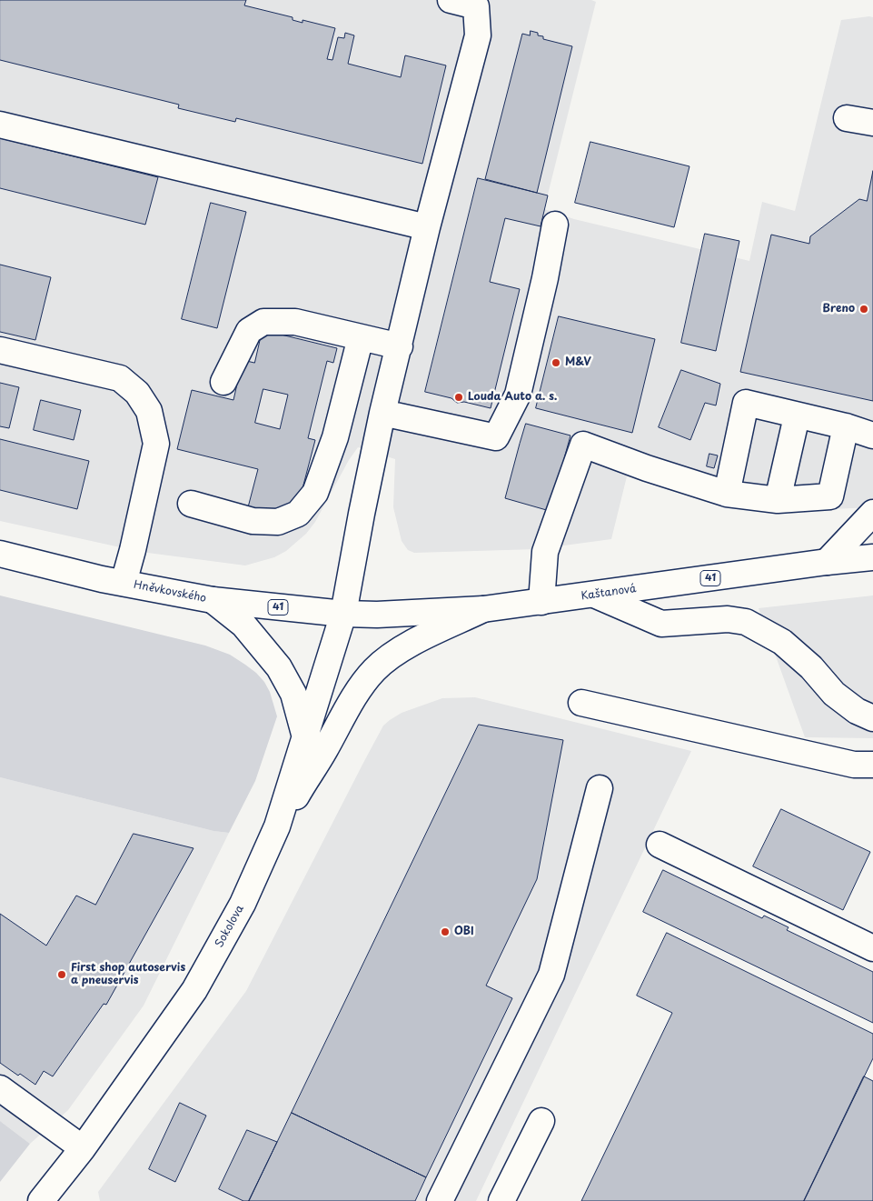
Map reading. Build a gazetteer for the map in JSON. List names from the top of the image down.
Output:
{
  "streets": {
    "street": [
      "41",
      "Hněvkovského",
      "Kaštanová",
      "Sokolova"
    ]
  },
  "crossings": [
    ["Hněvkovského", "Kaštanová"],
    ["Hněvkovského", "Sokolova"],
    ["Kaštanová", "Sokolova"]
  ],
  "places": [
    "Breno",
    "M&V",
    "Louda Auto a. s.",
    "OBI",
    "First shop autoservis a pneuservis"
  ]
}
